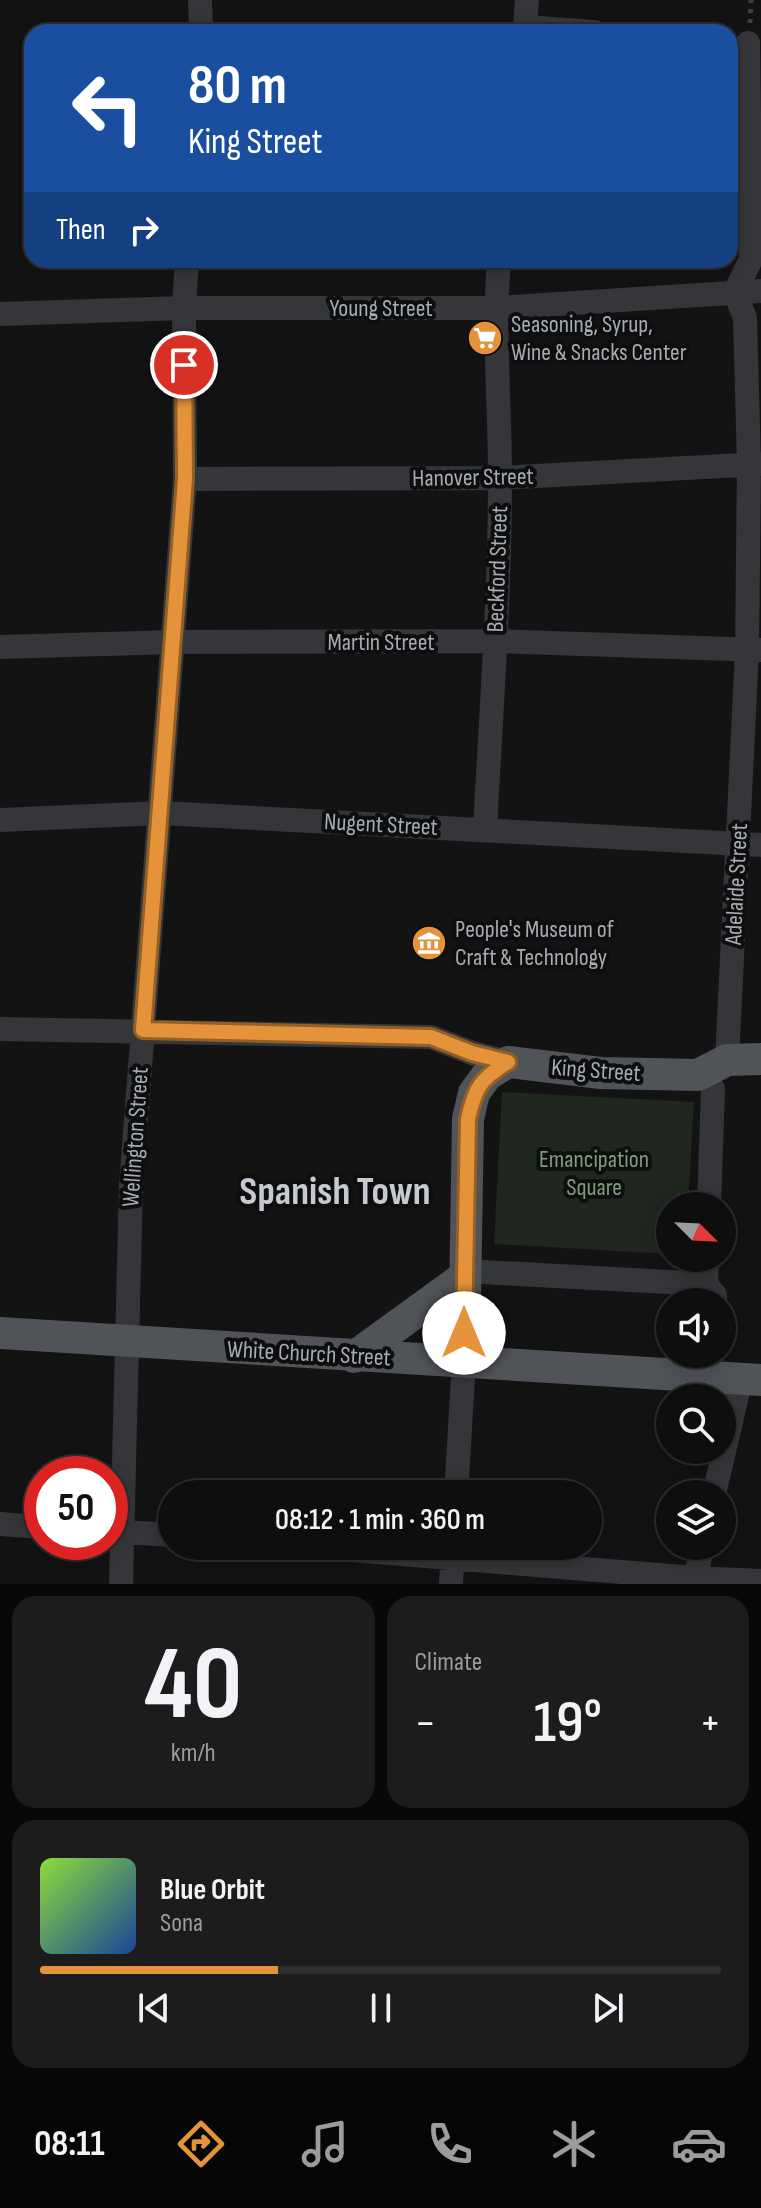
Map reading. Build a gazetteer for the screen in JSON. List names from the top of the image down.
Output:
{
  "streets": {
    "main road": ["King Street", "White Church Street"],
    "street": [
      "Young Street",
      "Hanover Street",
      "Beckford Street",
      "Martin Street",
      "Nugent Street",
      "Adelaide Street",
      "Wellington Street"
    ]
  },
  "crossings": [
    ["Young Street", "Beckford Street"],
    ["Young Street", "Adelaide Street"],
    ["Young Street", "Wellington Street"],
    ["Hanover Street", "Beckford Street"],
    ["Hanover Street", "Adelaide Street"],
    ["Hanover Street", "Wellington Street"],
    ["Beckford Street", "Martin Street"],
    ["Beckford Street", "Nugent Street"],
    ["Martin Street", "Adelaide Street"],
    ["Martin Street", "Wellington Street"],
    ["Nugent Street", "Adelaide Street"],
    ["Nugent Street", "Wellington Street"],
    ["Adelaide Street", "King Street"],
    ["King Street", "Wellington Street"],
    ["Wellington Street", "White Church Street"]
  ],
  "districts": ["Spanish Town"],
  "parks": ["Emancipation Square"],
  "places": {
    "supermarket": ["Seasoning, Syrup, Wine & Snacks Center"],
    "museum": ["People's Museum of Craft & Technology"]
  },
  "north": "bottom right",
  "page": {
    "turn": ["80 m", "King Street"],
    "then": "Then",
    "limit": "50",
    "trip": "08:12 · 1 min · 360 m",
    "tile": [
      ["40", "km/h"],
      "Climate"
    ],
    "heat": ["−", "19°", "+"],
    "song": ["Blue Orbit", "Sona"],
    "tabs": "08:11"
  }
}
